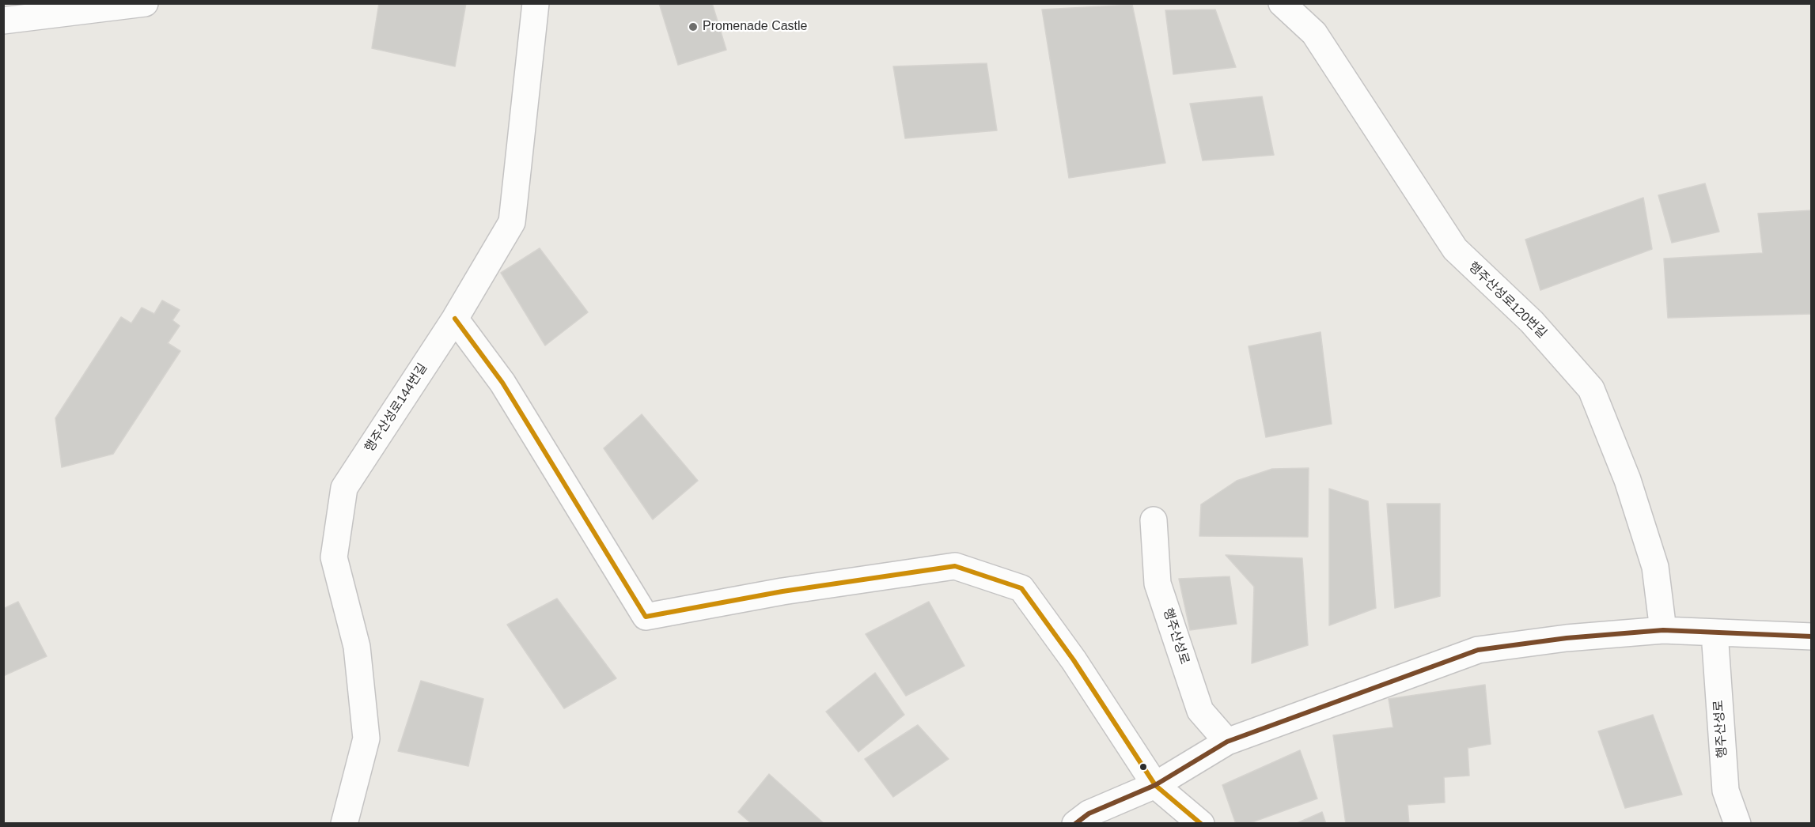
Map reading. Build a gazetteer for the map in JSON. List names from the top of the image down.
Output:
{
  "streets": {
    "street": ["행주산성로120번길", "행주산성로144번길", "행주산성로"]
  },
  "places": ["Promenade Castle"]
}
